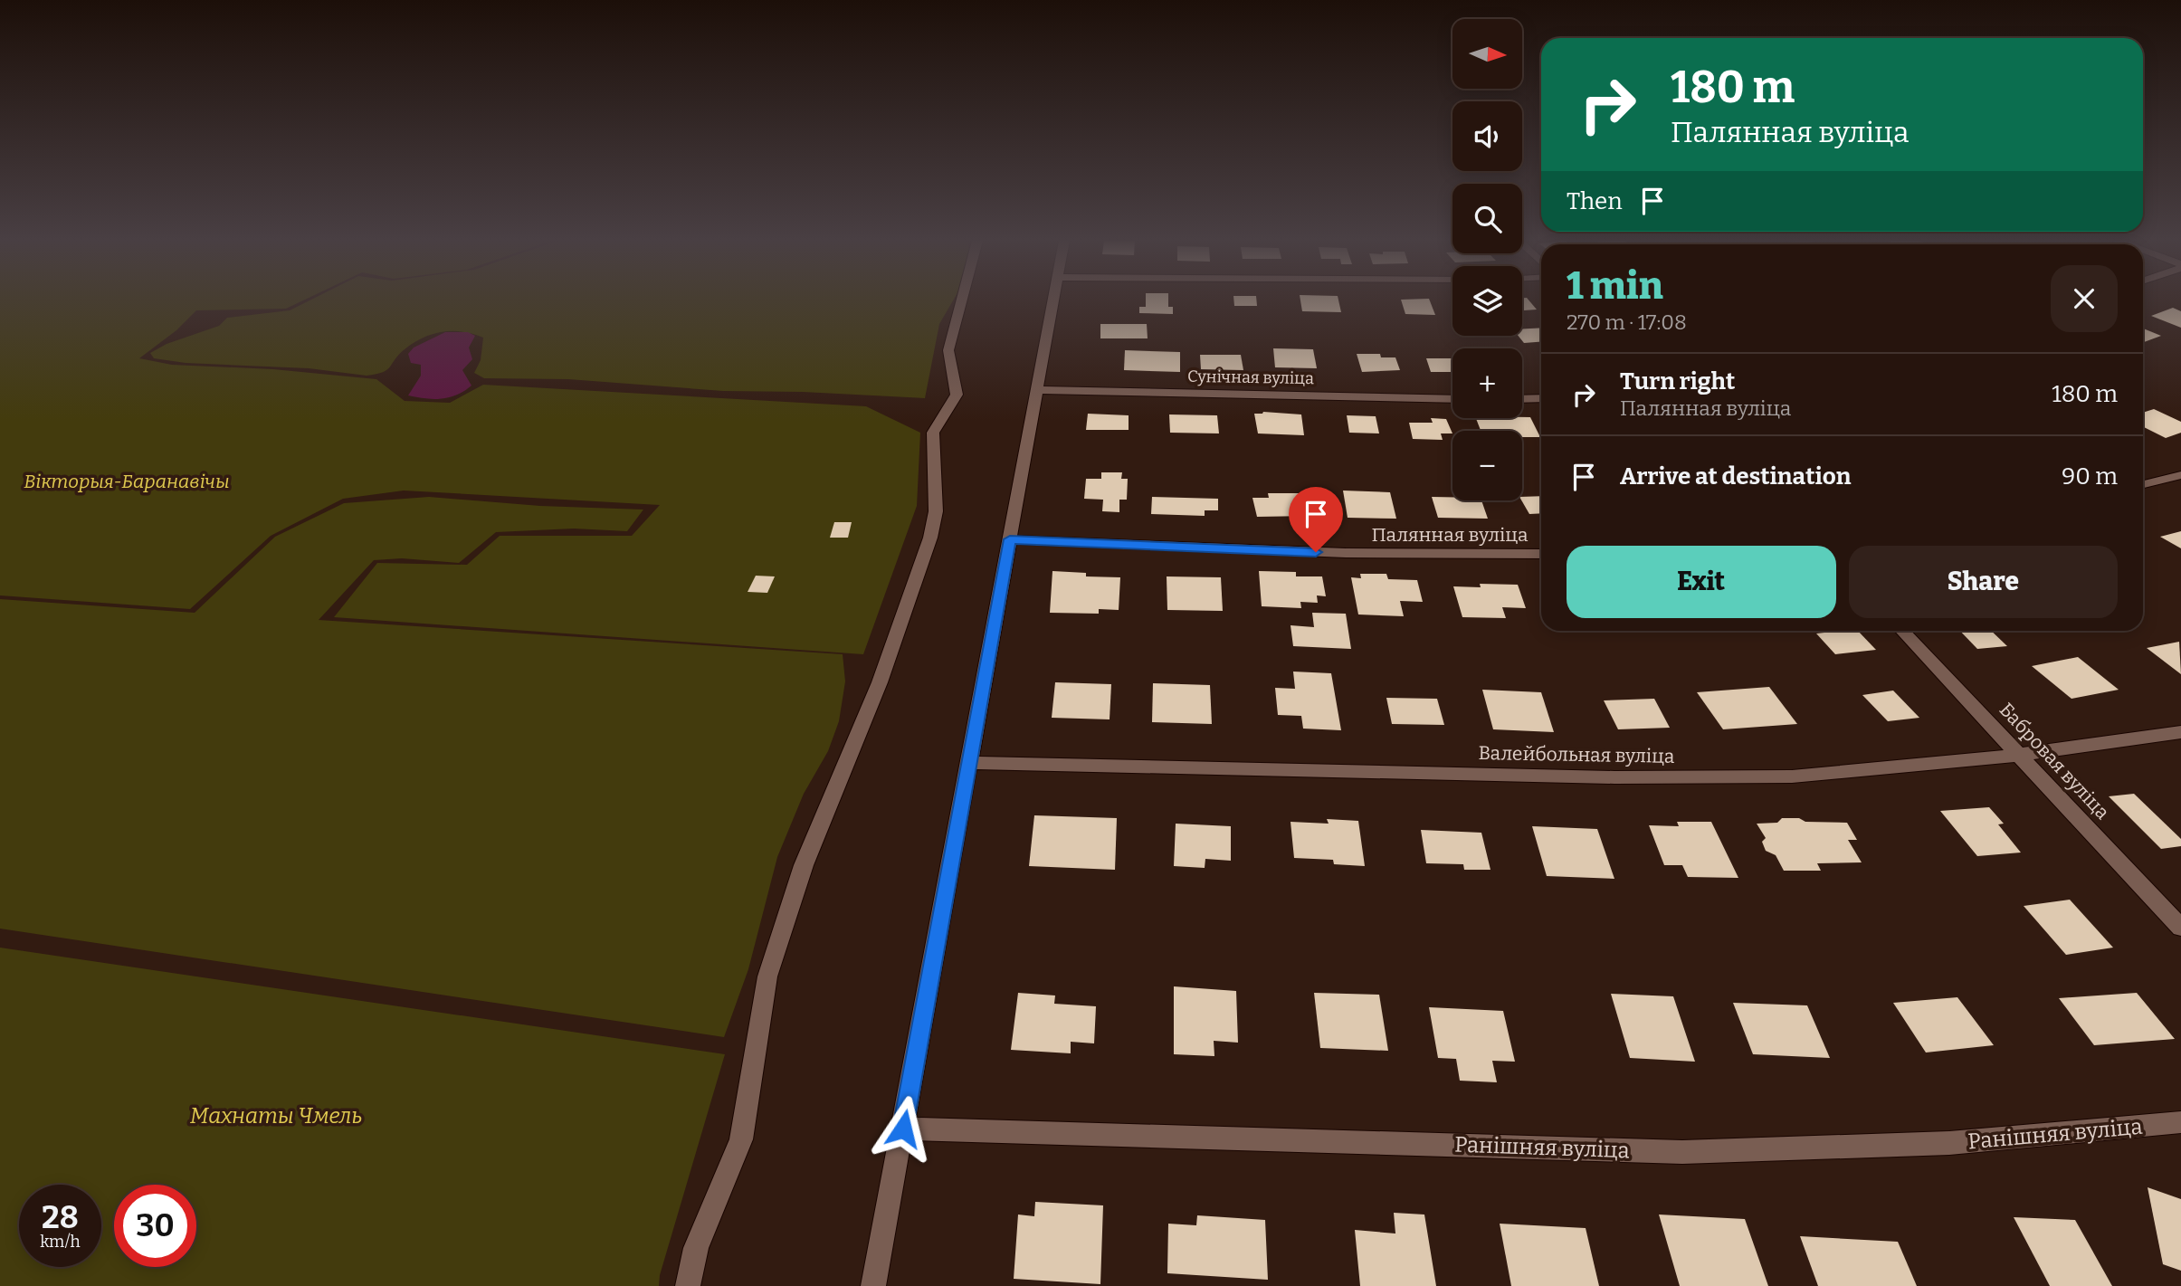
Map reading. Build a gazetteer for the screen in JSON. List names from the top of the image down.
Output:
{
  "streets": {
    "street": [
      "Сунічная вуліца",
      "Палянная вуліца",
      "Валейбольная вуліца",
      "Бабровая вуліца",
      "Ранішняя вуліца"
    ]
  },
  "crossings": [
    ["Валейбольная вуліца", "Бабровая вуліца"]
  ],
  "parks": ["Вікторыя-Баранавічы", "Махнаты Чмель"],
  "north": "right",
  "page": {
    "map_buttons": ["+", "−"],
    "turn": ["180 m", "Палянная вуліца"],
    "then": "Then",
    "heading": ["1 min", "270 m · 17:08"],
    "list": [
      {
        "name": "Turn right",
        "note": "Палянная вуліца",
        "value": "180 m"
      },
      {
        "name": "Arrive at destination",
        "value": "90 m"
      }
    ],
    "buttons": ["Exit", "Share"],
    "speed": "28 km/h",
    "limit": "30"
  }
}
